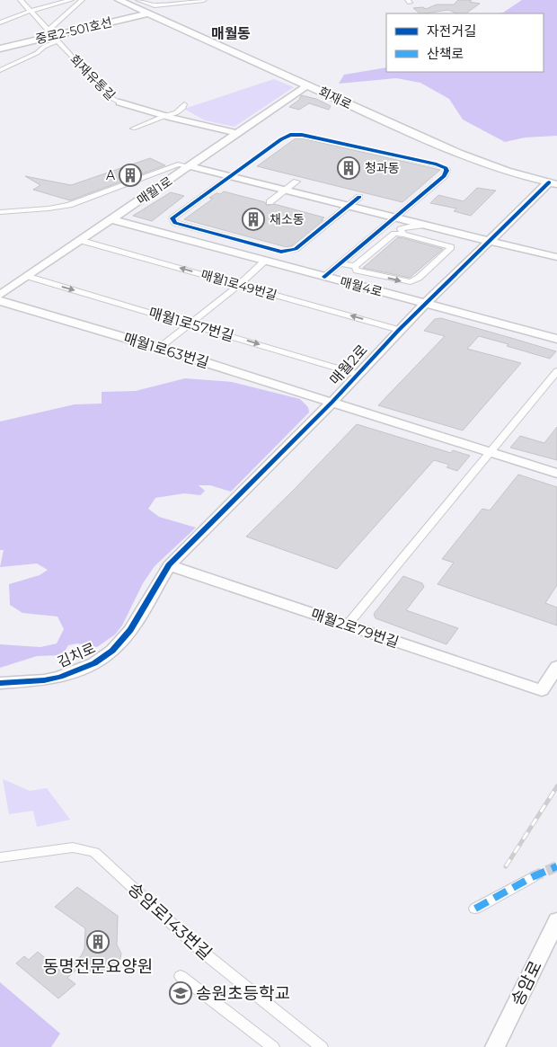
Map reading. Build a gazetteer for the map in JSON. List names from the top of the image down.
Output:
{
  "streets": {
    "street": [
      "중로2-501호선",
      "회재유통길",
      "회재로",
      "매월1로",
      "매월1로49번길",
      "매월4로",
      "매월1로57번길",
      "매월1로63번길",
      "매월2로",
      "매월2로79번길",
      "김치로",
      "송암로143번길",
      "송암로"
    ]
  },
  "crossings": [
    ["중로2-501호선", "회재유통길"],
    ["중로2-501호선", "회재로"],
    ["회재유통길", "매월1로"],
    ["회재로", "매월1로"],
    ["회재로", "매월2로"],
    ["매월1로", "매월1로49번길"],
    ["매월1로", "매월4로"],
    ["매월1로", "매월1로57번길"],
    ["매월1로49번길", "매월2로"],
    ["매월4로", "매월2로"],
    ["매월1로57번길", "매월2로"],
    ["매월1로63번길", "매월2로"],
    ["매월2로", "매월2로79번길"],
    ["매월2로", "김치로"],
    ["매월2로79번길", "김치로"]
  ],
  "one_way": ["매월1로49번길", "매월1로57번길"],
  "districts": ["매월동"],
  "places": {
    "building": [
      "청과동",
      "A",
      "채소동",
      "동명전문요양원"
    ],
    "school or university": ["송원초등학교"]
  },
  "legend": ["자전거길", "산책로"]
}
